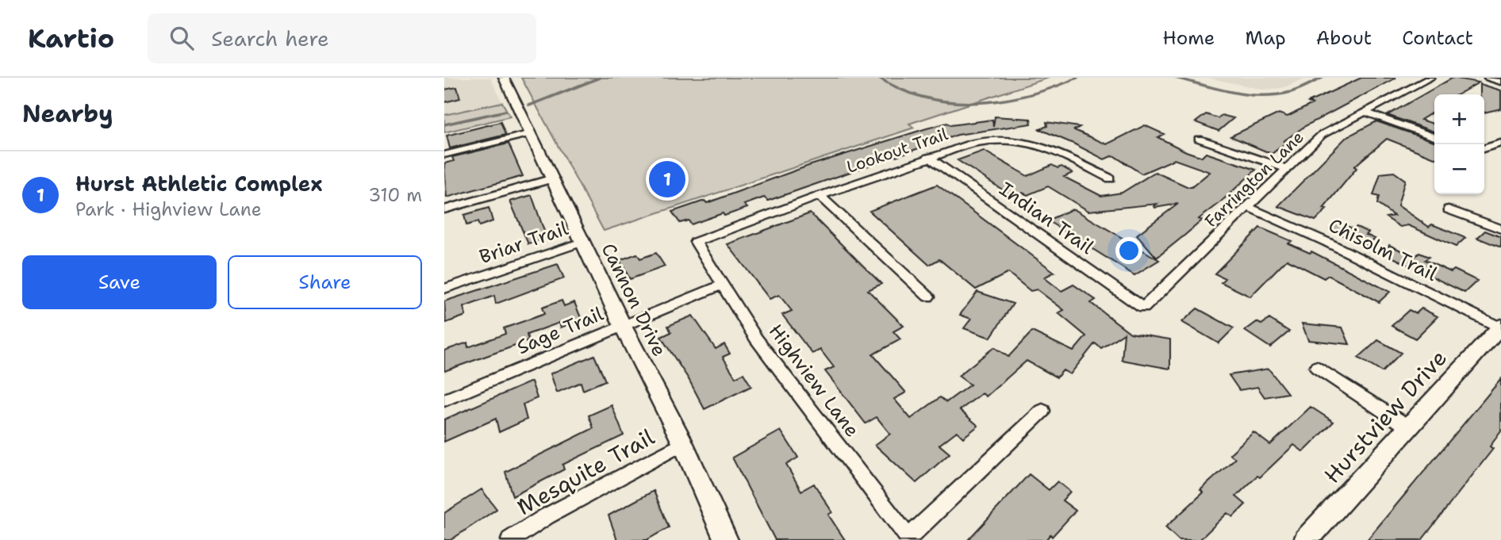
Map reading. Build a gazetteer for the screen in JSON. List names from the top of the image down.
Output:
{
  "streets": {
    "street": [
      "Lookout Trail",
      "Farrington Lane",
      "Indian Trail",
      "Briar Trail",
      "Chisolm Trail",
      "Cannon Drive",
      "Sage Trail",
      "Highview Lane",
      "Hurstview Drive",
      "Mesquite Trail"
    ]
  },
  "crossings": [
    ["Lookout Trail", "Indian Trail"],
    ["Lookout Trail", "Highview Lane"],
    ["Farrington Lane", "Indian Trail"],
    ["Farrington Lane", "Chisolm Trail"],
    ["Briar Trail", "Cannon Drive"],
    ["Chisolm Trail", "Hurstview Drive"],
    ["Cannon Drive", "Sage Trail"],
    ["Cannon Drive", "Mesquite Trail"],
    ["Sage Trail", "Highview Lane"]
  ],
  "page": {
    "header": "Kartio",
    "search": "Search here",
    "nav": [
      "Home",
      "Map",
      "About",
      "Contact"
    ],
    "heading": "Nearby",
    "map_buttons": ["+", "−"],
    "list": [
      {
        "mark": "1",
        "name": "Hurst Athletic Complex",
        "note": "Park · Highview Lane",
        "value": "310 m"
      }
    ],
    "pins": "1",
    "buttons": ["Save", "Share"]
  }
}
